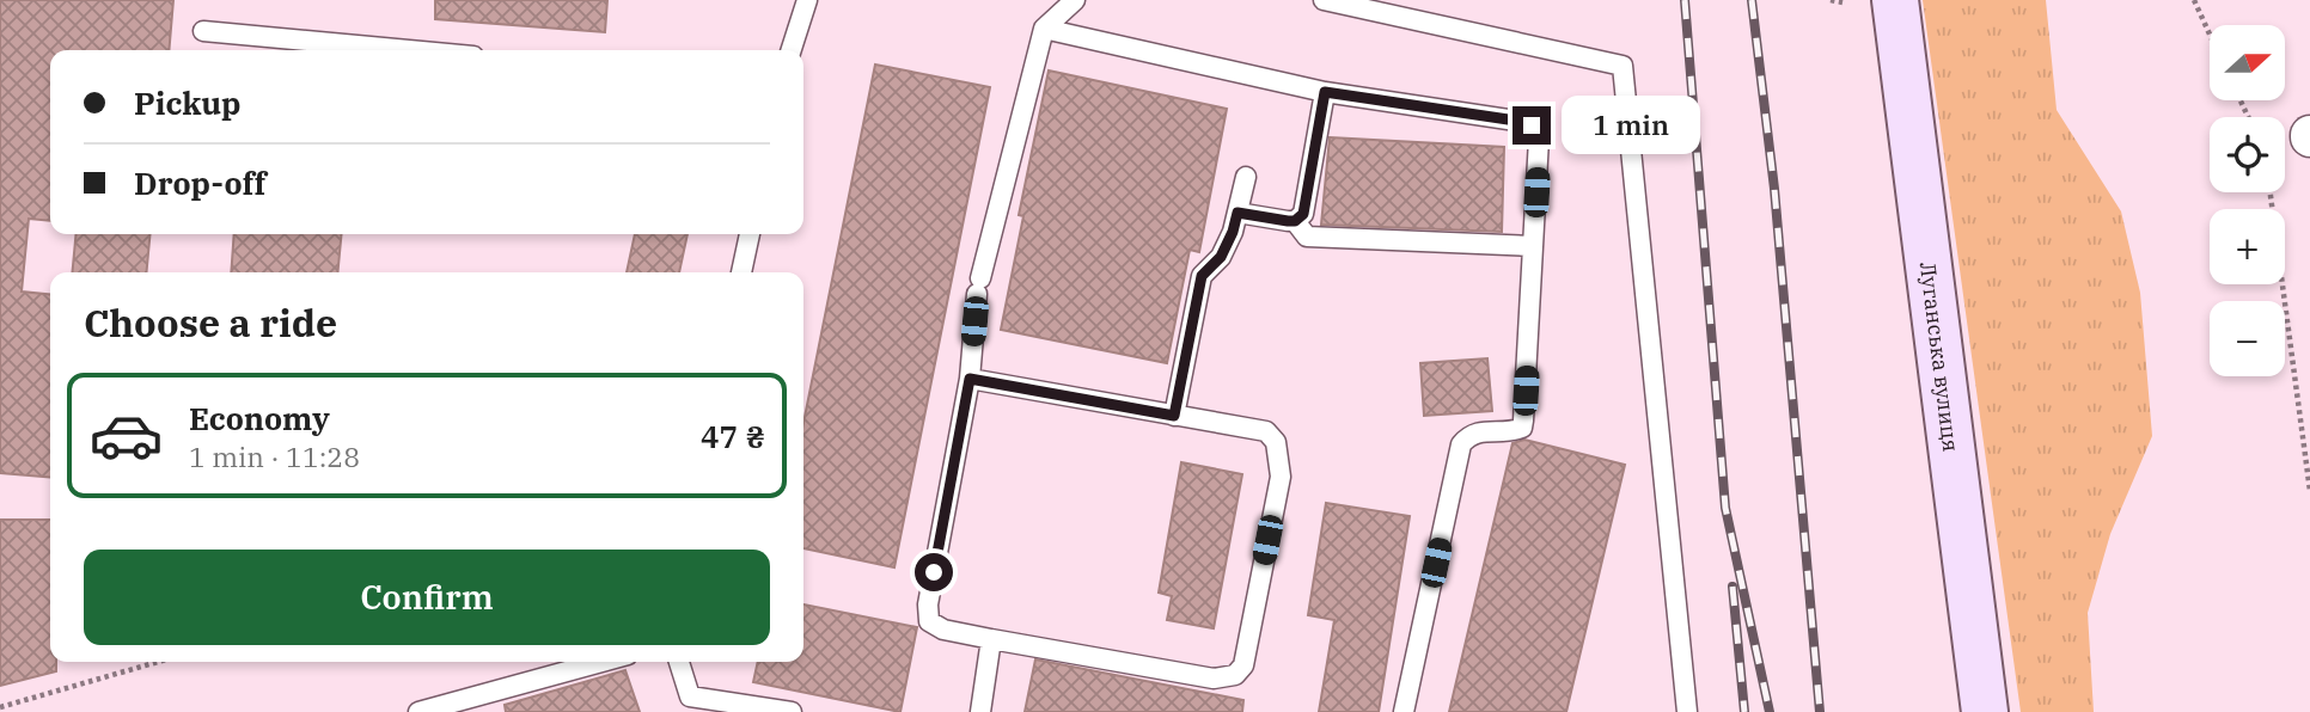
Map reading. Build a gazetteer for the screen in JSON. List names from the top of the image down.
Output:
{
  "streets": {
    "main road": ["Луганська вулиця"]
  },
  "north": "right",
  "page": {
    "map_buttons": ["+", "−"],
    "banner": ["Pickup", "Drop-off"],
    "bubble": "1 min",
    "heading": "Choose a ride",
    "list": [
      {
        "name": "Economy",
        "note": "1 min · 11:28",
        "value": "47 ₴"
      }
    ],
    "buttons": "Confirm"
  }
}
